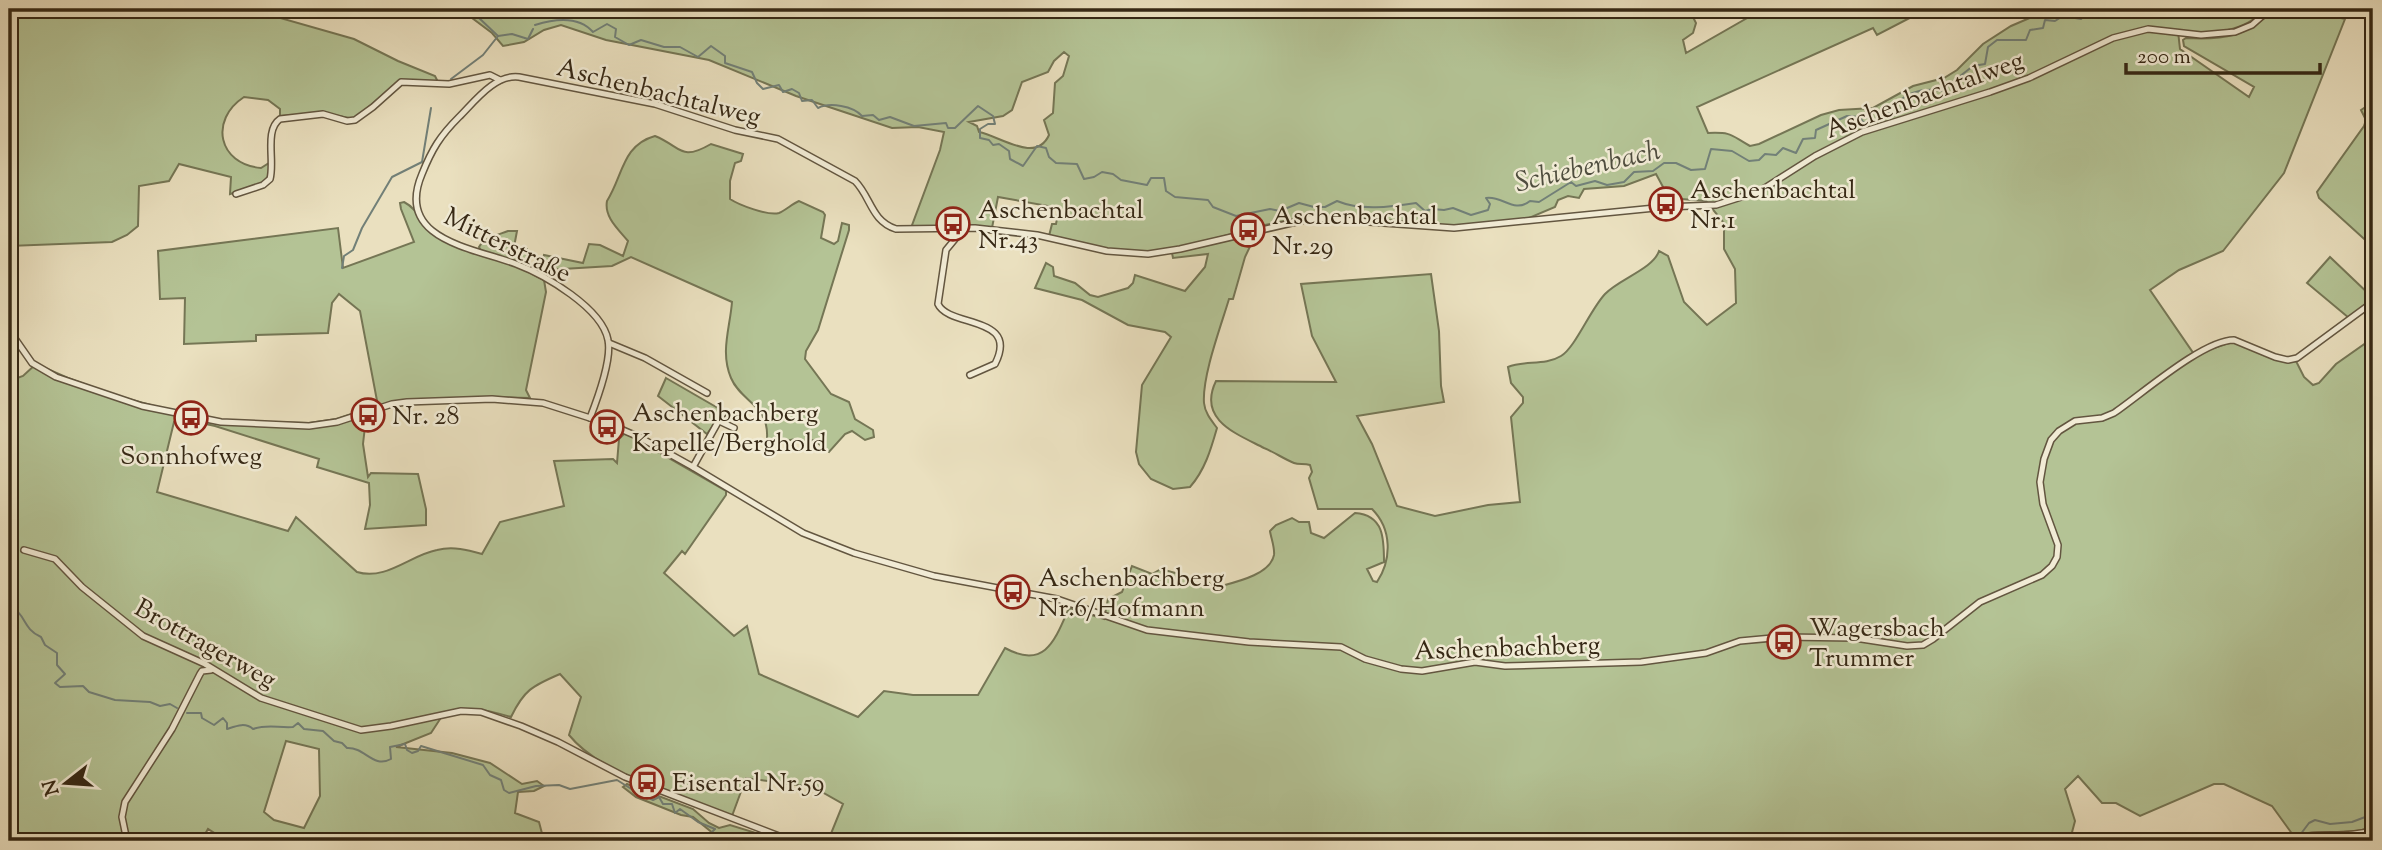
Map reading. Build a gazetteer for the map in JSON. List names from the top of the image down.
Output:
{
  "streets": {
    "street": [
      "Aschenbachtalweg",
      "Mitterstraße",
      "Brottragerweg",
      "Aschenbachberg"
    ]
  },
  "crossings": [
    ["Aschenbachtalweg", "Mitterstraße"]
  ],
  "water": ["Schiebenbach"],
  "places": {
    "bus stop": [
      "Aschenbachtal Nr.1",
      "Aschenbachtal Nr.43",
      "Aschenbachtal Nr.29",
      "Nr. 28",
      "Sonnhofweg",
      "Aschenbachberg Kapelle/Berghold",
      "Aschenbachberg Nr.6/Hofmann",
      "Wagersbach Trummer",
      "Eisental Nr.59"
    ]
  },
  "scale_bar": "200 m",
  "north": "left"
}
